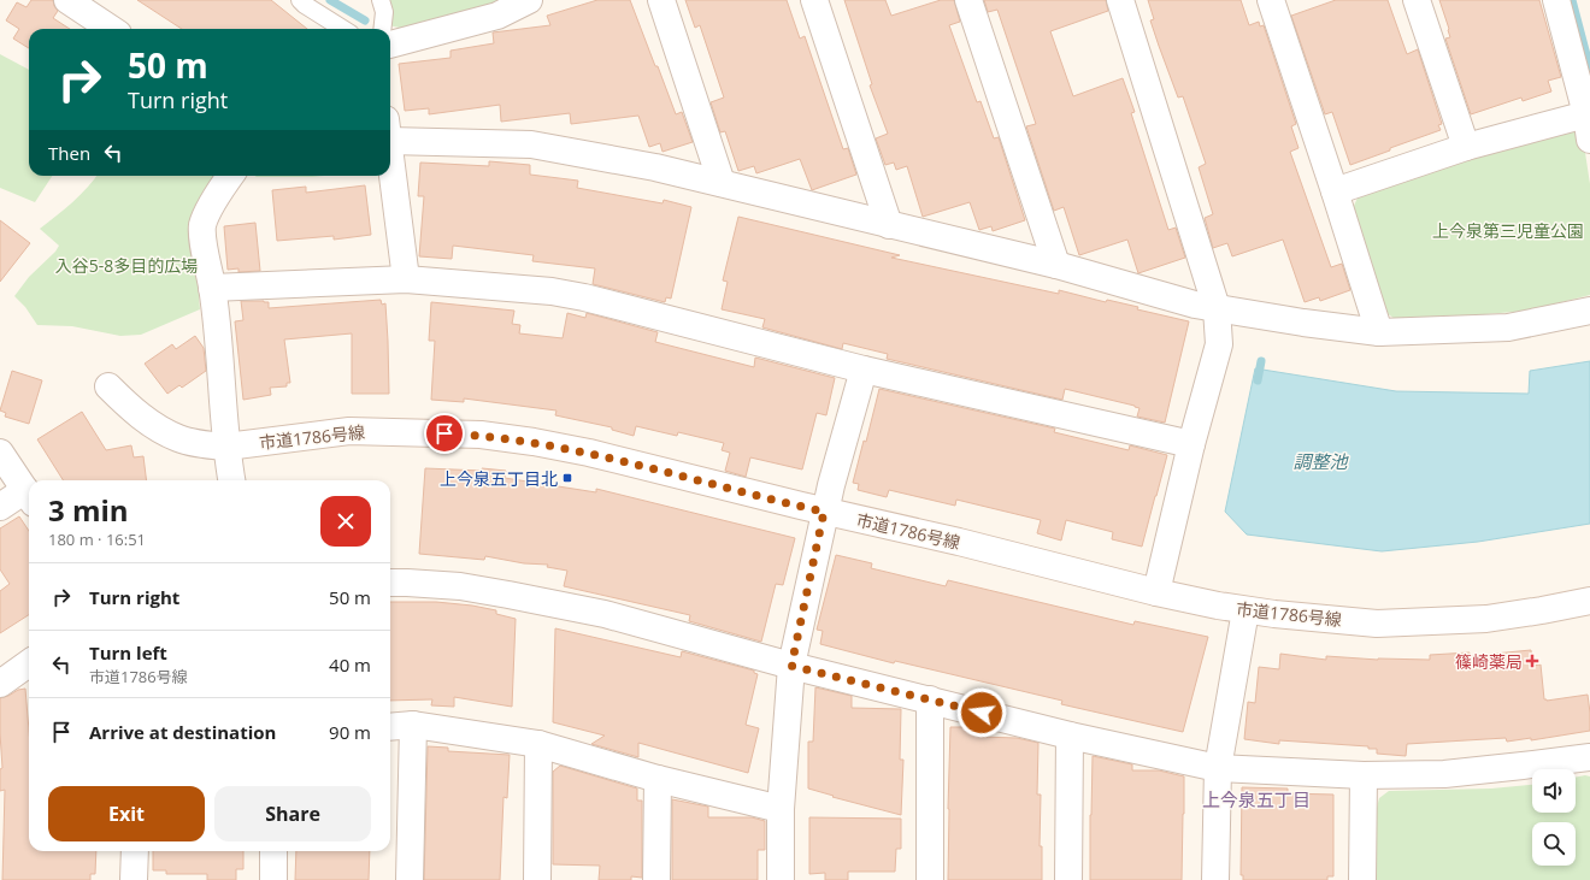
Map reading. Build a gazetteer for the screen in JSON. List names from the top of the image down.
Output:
{
  "streets": {
    "street": ["市道1786号線"]
  },
  "districts": ["上今泉五丁目"],
  "water": ["調整池"],
  "parks": ["上今泉第三児童公園", "入谷5-8多目的広場"],
  "places": {
    "transit": ["上今泉五丁目北"],
    "health": ["篠崎薬局"]
  },
  "page": {
    "turn": ["50 m", "Turn right"],
    "then": "Then",
    "heading": ["3 min", "180 m · 16:51"],
    "list": [
      {
        "name": "Turn right",
        "value": "50 m"
      },
      {
        "name": "Turn left",
        "note": "市道1786号線",
        "value": "40 m"
      },
      {
        "name": "Arrive at destination",
        "value": "90 m"
      }
    ],
    "buttons": ["Exit", "Share"]
  }
}
